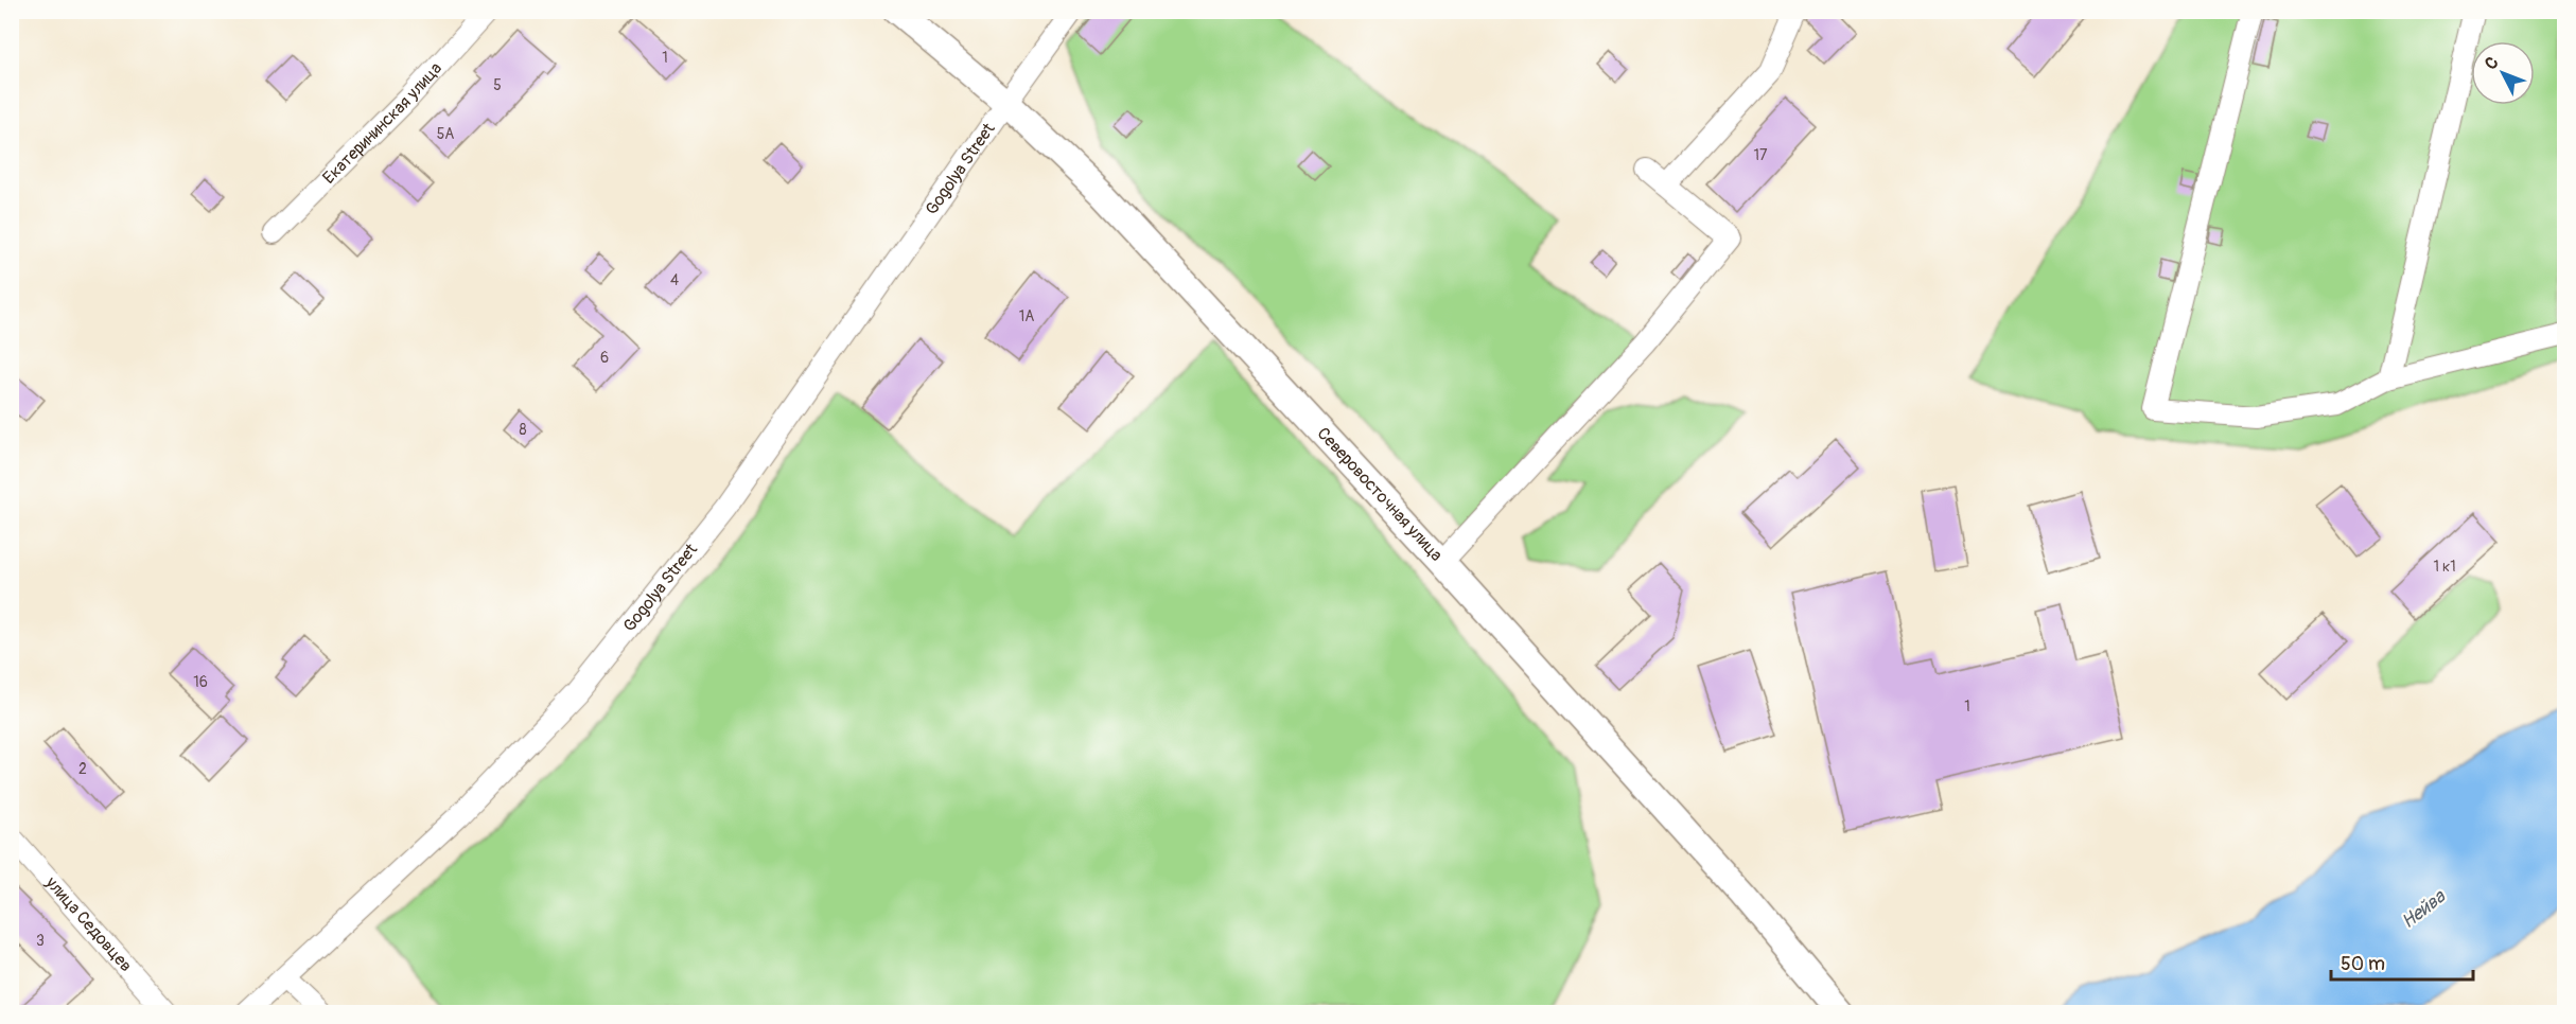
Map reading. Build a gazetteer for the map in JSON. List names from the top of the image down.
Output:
{
  "streets": {
    "main road": ["Северовосточная улица"],
    "street": ["Екатерининская улица", "Gogolya Street", "улица Седовцев"]
  },
  "crossings": [
    ["Gogolya Street", "Северовосточная улица"]
  ],
  "water": ["Нейва"],
  "house_numbers": [
    "1",
    "5",
    "5А",
    "17",
    "4",
    "1А",
    "6",
    "8",
    "1 к1",
    "16",
    "1",
    "2",
    "3"
  ],
  "scale_bar": "50 m",
  "north": "top left"
}
